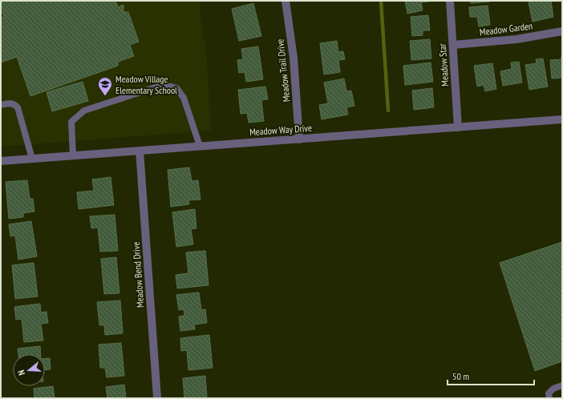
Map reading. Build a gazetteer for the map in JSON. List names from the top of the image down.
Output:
{
  "streets": {
    "street": [
      "Meadow Garden",
      "Meadow Star",
      "Meadow Trail Drive",
      "Meadow Way Drive",
      "Meadow Bend Drive"
    ]
  },
  "crossings": [
    ["Meadow Garden", "Meadow Star"],
    ["Meadow Star", "Meadow Way Drive"],
    ["Meadow Trail Drive", "Meadow Way Drive"],
    ["Meadow Way Drive", "Meadow Bend Drive"]
  ],
  "places": {
    "school or university": ["Meadow Village Elementary School"]
  },
  "scale_bar": "50 m",
  "north": "left"
}
